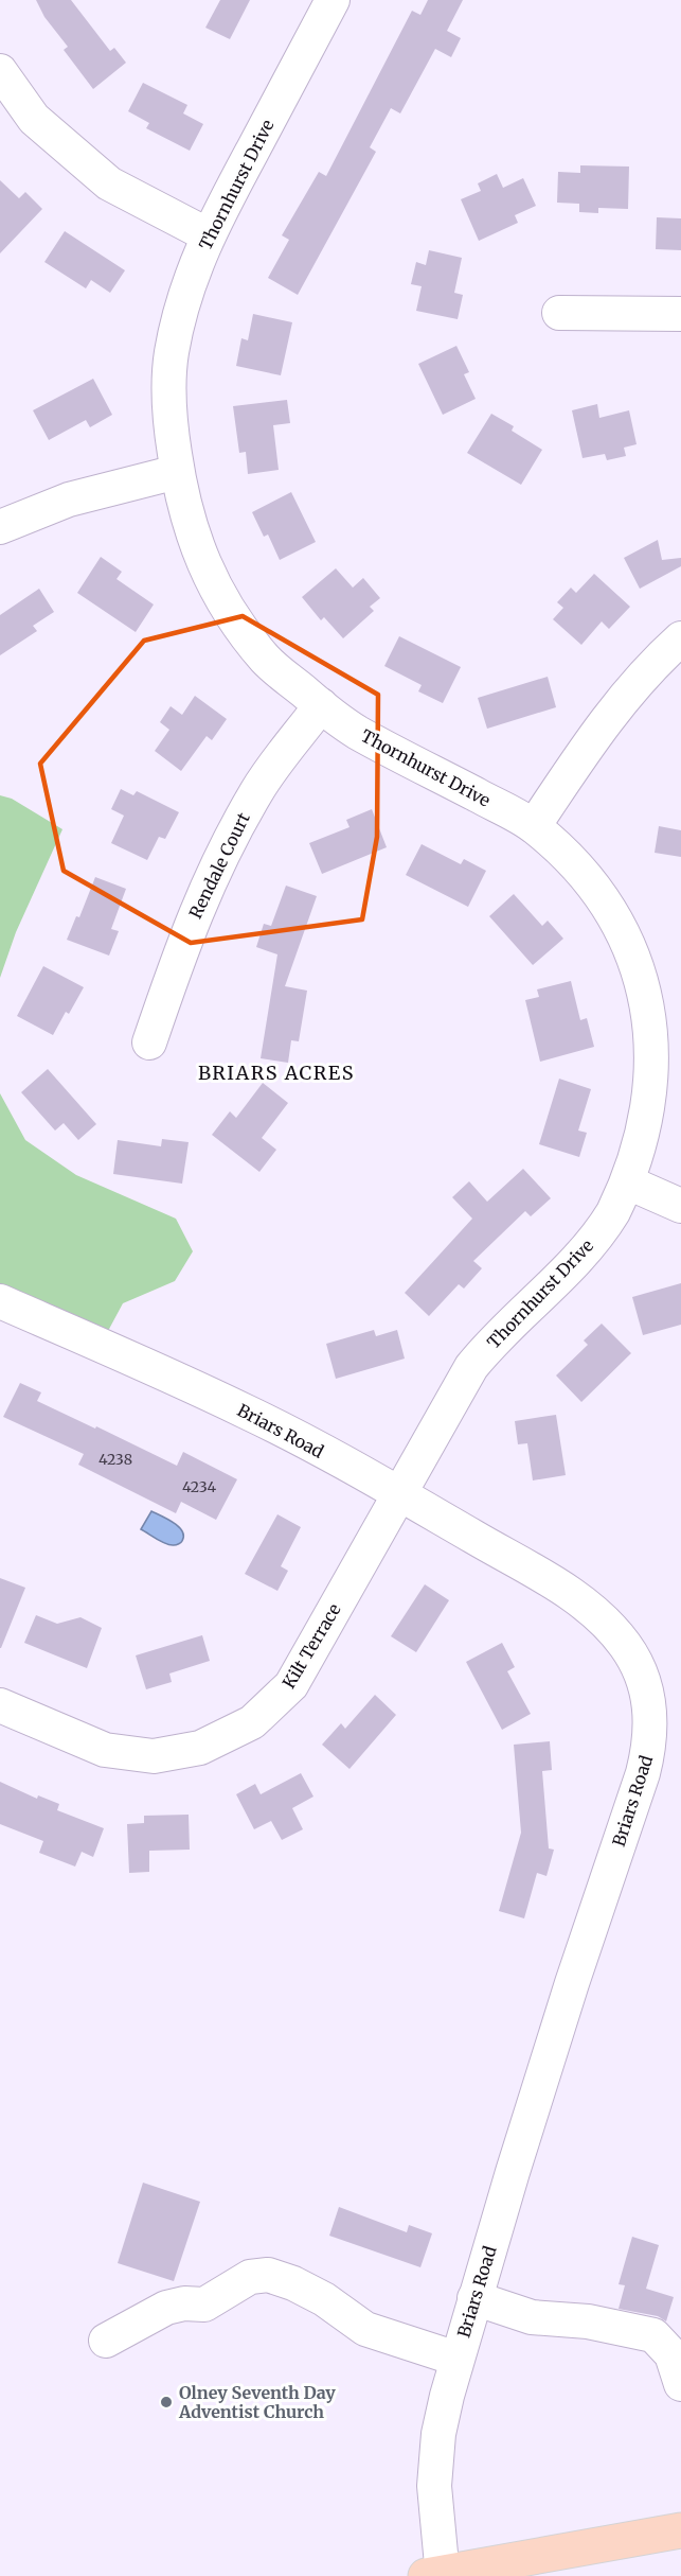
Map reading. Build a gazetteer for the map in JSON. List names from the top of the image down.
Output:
{
  "streets": {
    "street": [
      "Thornhurst Drive",
      "Rendale Court",
      "Briars Road",
      "Kilt Terrace"
    ]
  },
  "crossings": [
    ["Thornhurst Drive", "Rendale Court"],
    ["Thornhurst Drive", "Briars Road"],
    ["Thornhurst Drive", "Kilt Terrace"],
    ["Briars Road", "Kilt Terrace"]
  ],
  "districts": ["BRIARS ACRES"],
  "places": ["Olney Seventh Day Adventist Church"],
  "house_numbers": ["4238", "4234"]
}
